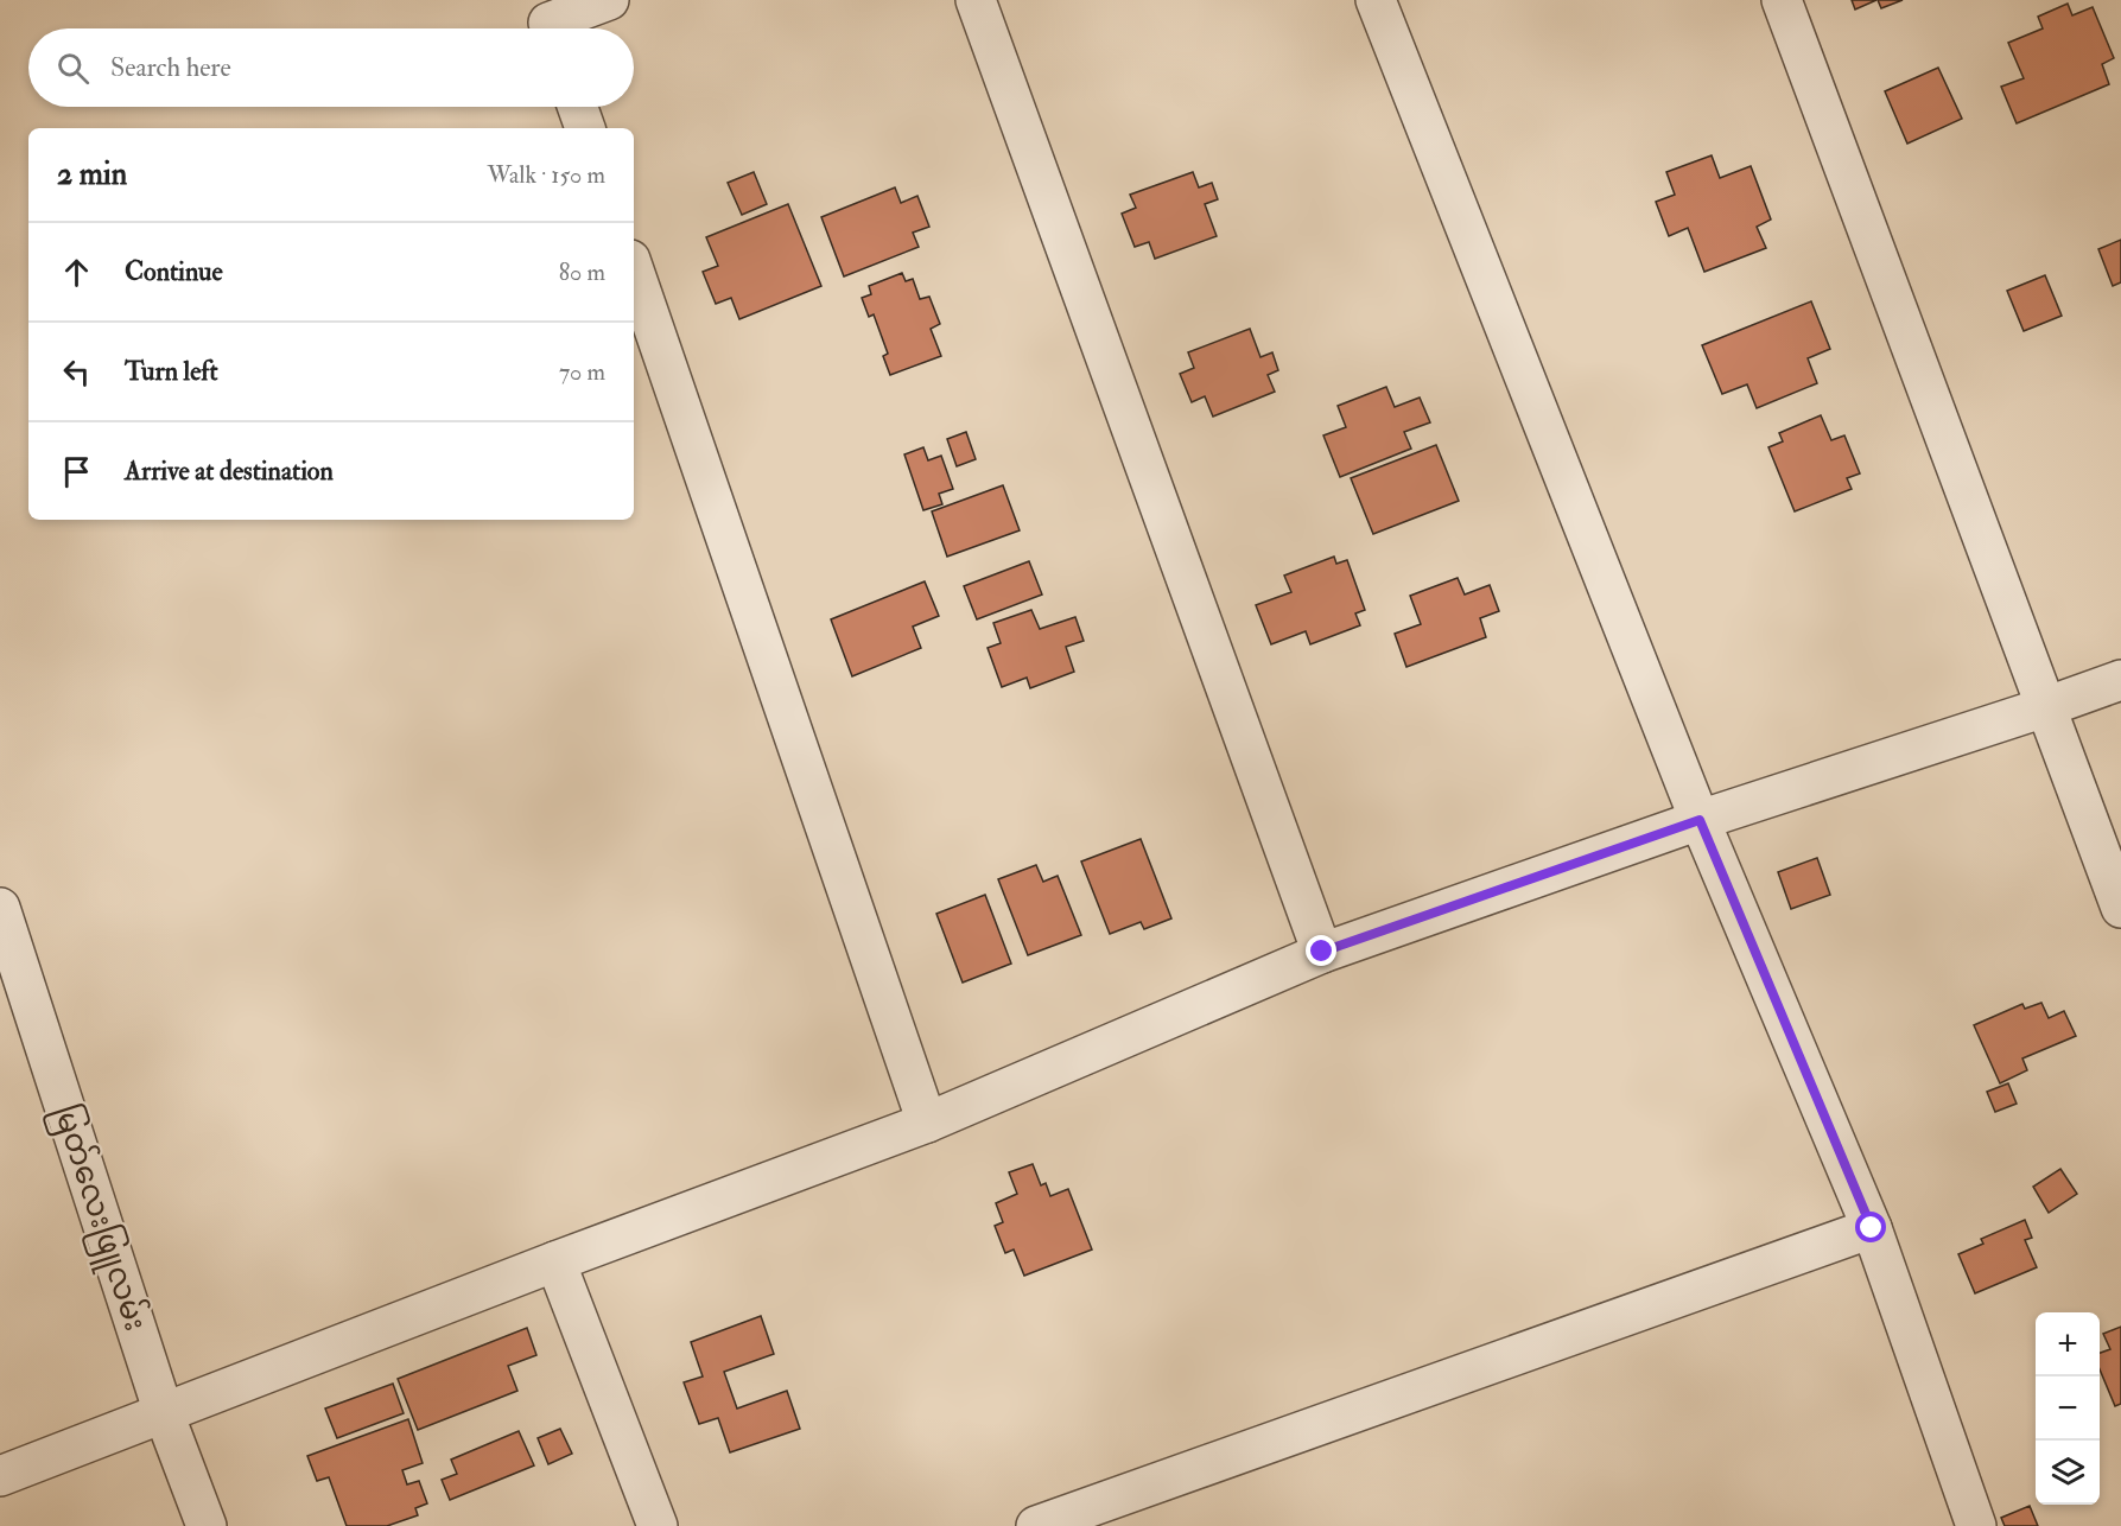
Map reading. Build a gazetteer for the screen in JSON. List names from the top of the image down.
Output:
{
  "streets": {
    "street": ["မြတ်လေးဖြူလမ်း"]
  },
  "page": {
    "search": "Search here",
    "heading": ["2 min", "Walk · 150 m"],
    "list": [
      ["Continue", "80 m"],
      ["Turn left", "70 m"],
      "Arrive at destination"
    ],
    "map_buttons": ["+", "−"]
  }
}
